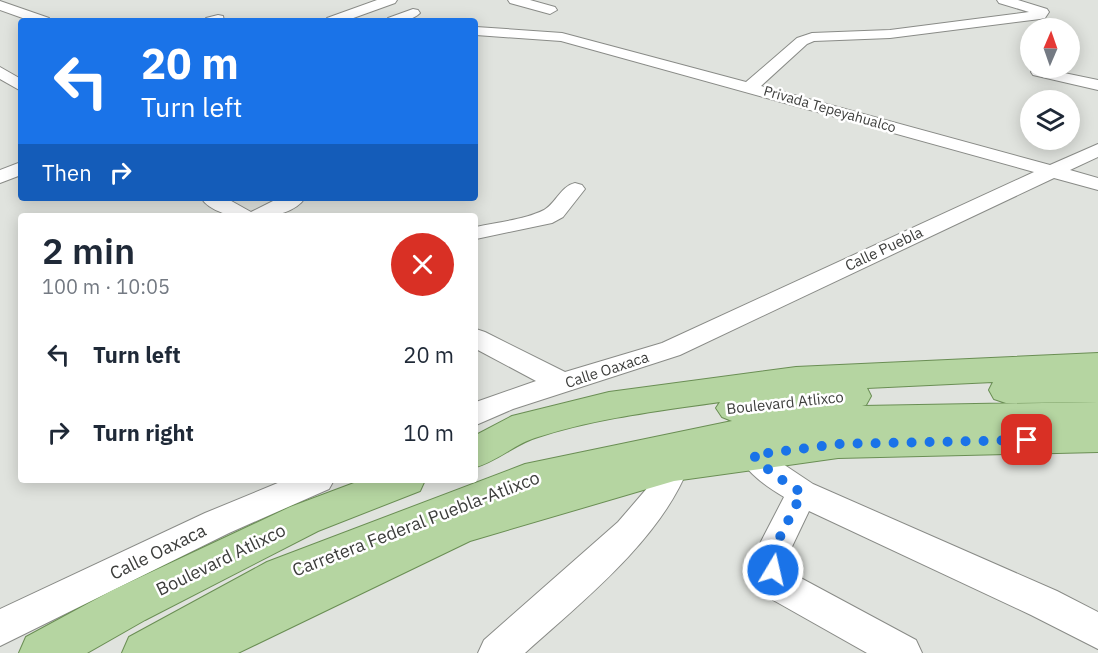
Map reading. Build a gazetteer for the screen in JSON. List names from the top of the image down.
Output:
{
  "streets": {
    "main road": ["Boulevard Atlixco", "Carretera Federal Puebla-Atlixco"],
    "street": ["Privada Tepeyahualco", "Calle Puebla", "Calle Oaxaca"]
  },
  "crossings": [
    ["Privada Tepeyahualco", "Calle Puebla"],
    ["Calle Puebla", "Calle Oaxaca"],
    ["Boulevard Atlixco", "Carretera Federal Puebla-Atlixco"]
  ],
  "north": "top",
  "page": {
    "turn": ["20 m", "Turn left"],
    "then": "Then",
    "heading": ["2 min", "100 m · 10:05"],
    "list": [
      {
        "name": "Turn left",
        "value": "20 m"
      },
      {
        "name": "Turn right",
        "value": "10 m"
      }
    ]
  }
}
